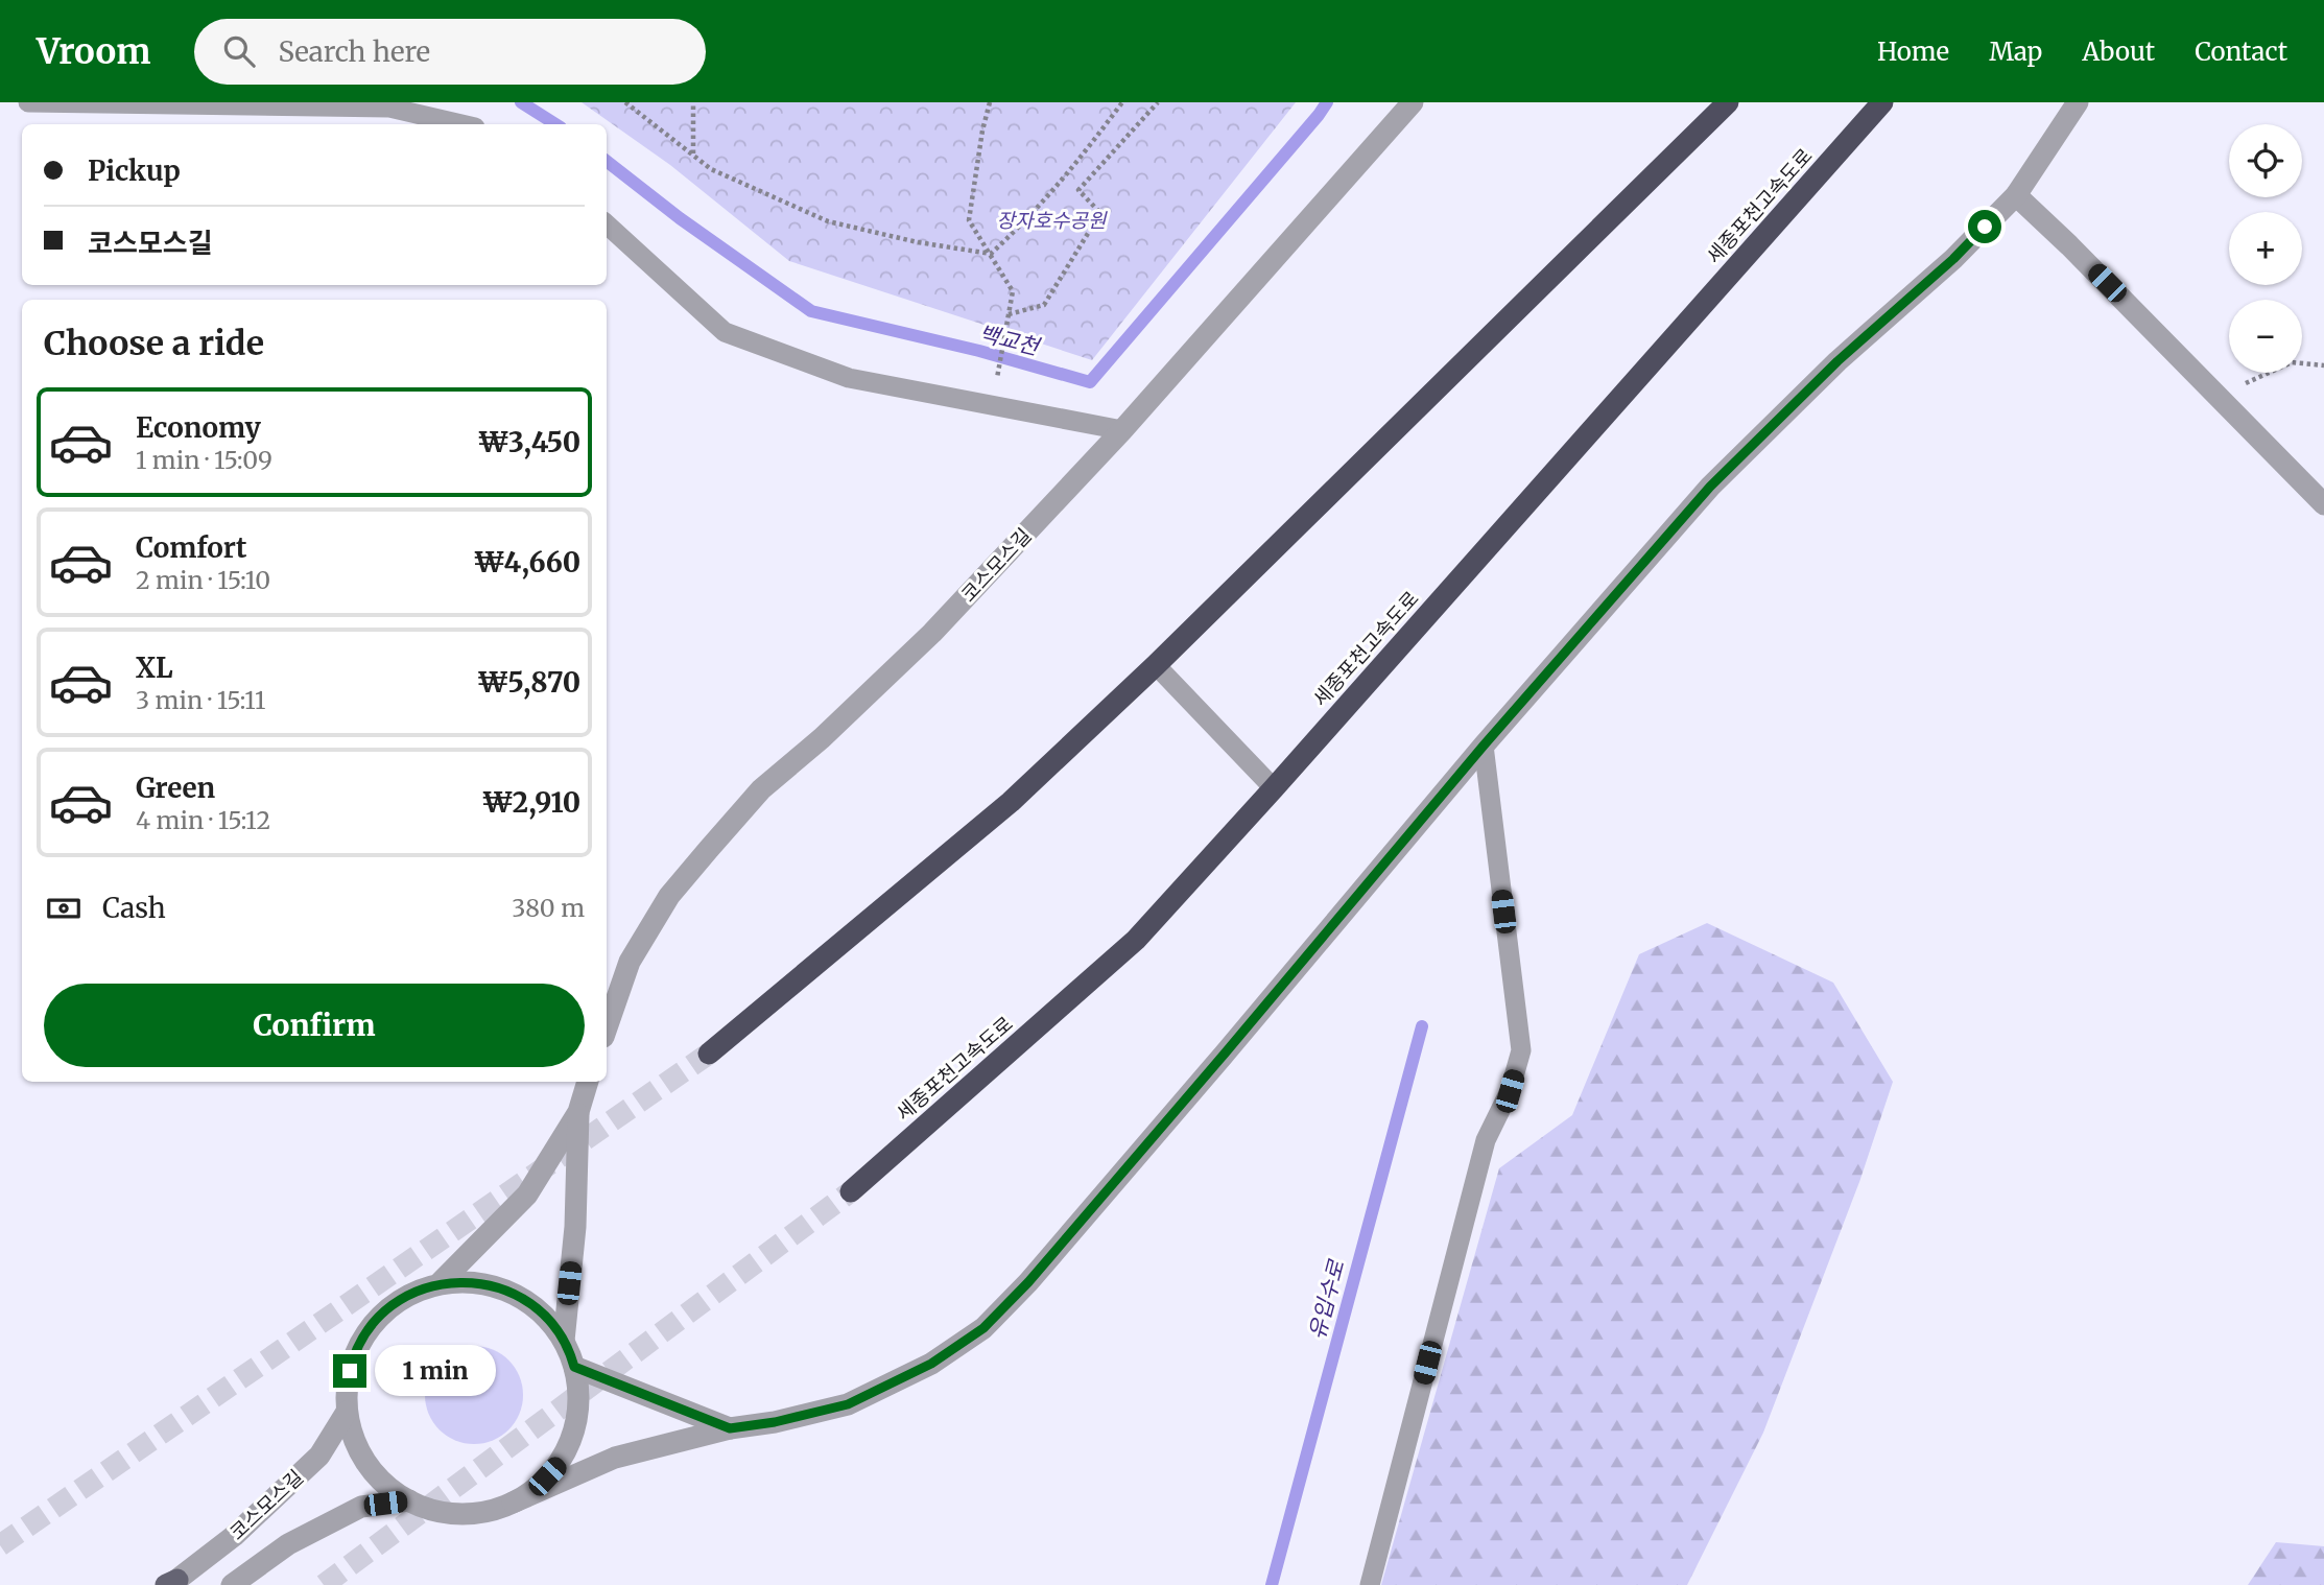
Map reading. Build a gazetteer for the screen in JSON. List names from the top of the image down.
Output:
{
  "streets": {
    "highway": ["세종포천고속도로"],
    "street": ["코스모스길"]
  },
  "water": ["백교천", "유입수로"],
  "parks": ["장자호수공원"],
  "page": {
    "header": "Vroom",
    "search": "Search here",
    "nav": [
      "Home",
      "Map",
      "About",
      "Contact"
    ],
    "map_buttons": ["+", "−"],
    "banner": ["Pickup", "코스모스길"],
    "heading": "Choose a ride",
    "list": [
      {
        "name": "Economy",
        "note": "1 min · 15:09",
        "value": "₩3,450"
      },
      {
        "name": "Comfort",
        "note": "2 min · 15:10",
        "value": "₩4,660"
      },
      {
        "name": "XL",
        "note": "3 min · 15:11",
        "value": "₩5,870"
      },
      {
        "name": "Green",
        "note": "4 min · 15:12",
        "value": "₩2,910"
      }
    ],
    "pay": ["Cash", "380 m"],
    "buttons": "Confirm",
    "bubble": "1 min"
  }
}
